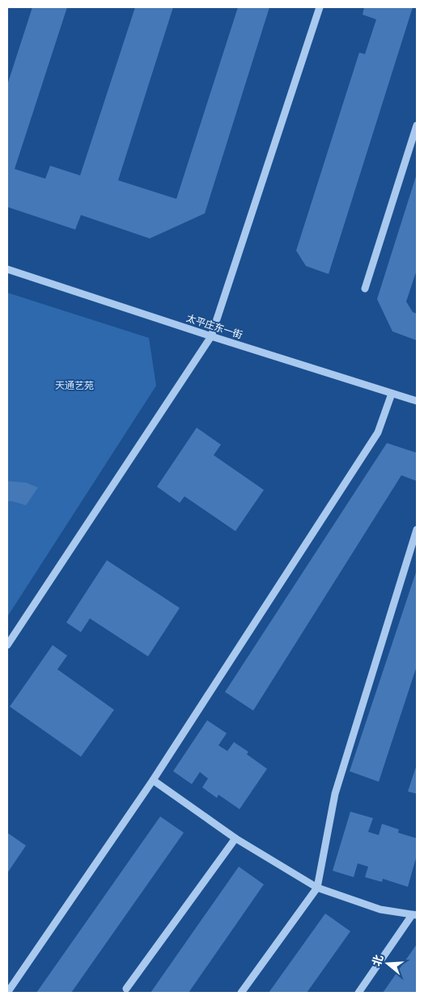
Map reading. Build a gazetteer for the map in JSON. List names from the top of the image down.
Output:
{
  "streets": {
    "street": ["太平庄东一街"]
  },
  "parks": ["天通艺苑"],
  "north": "left"
}
